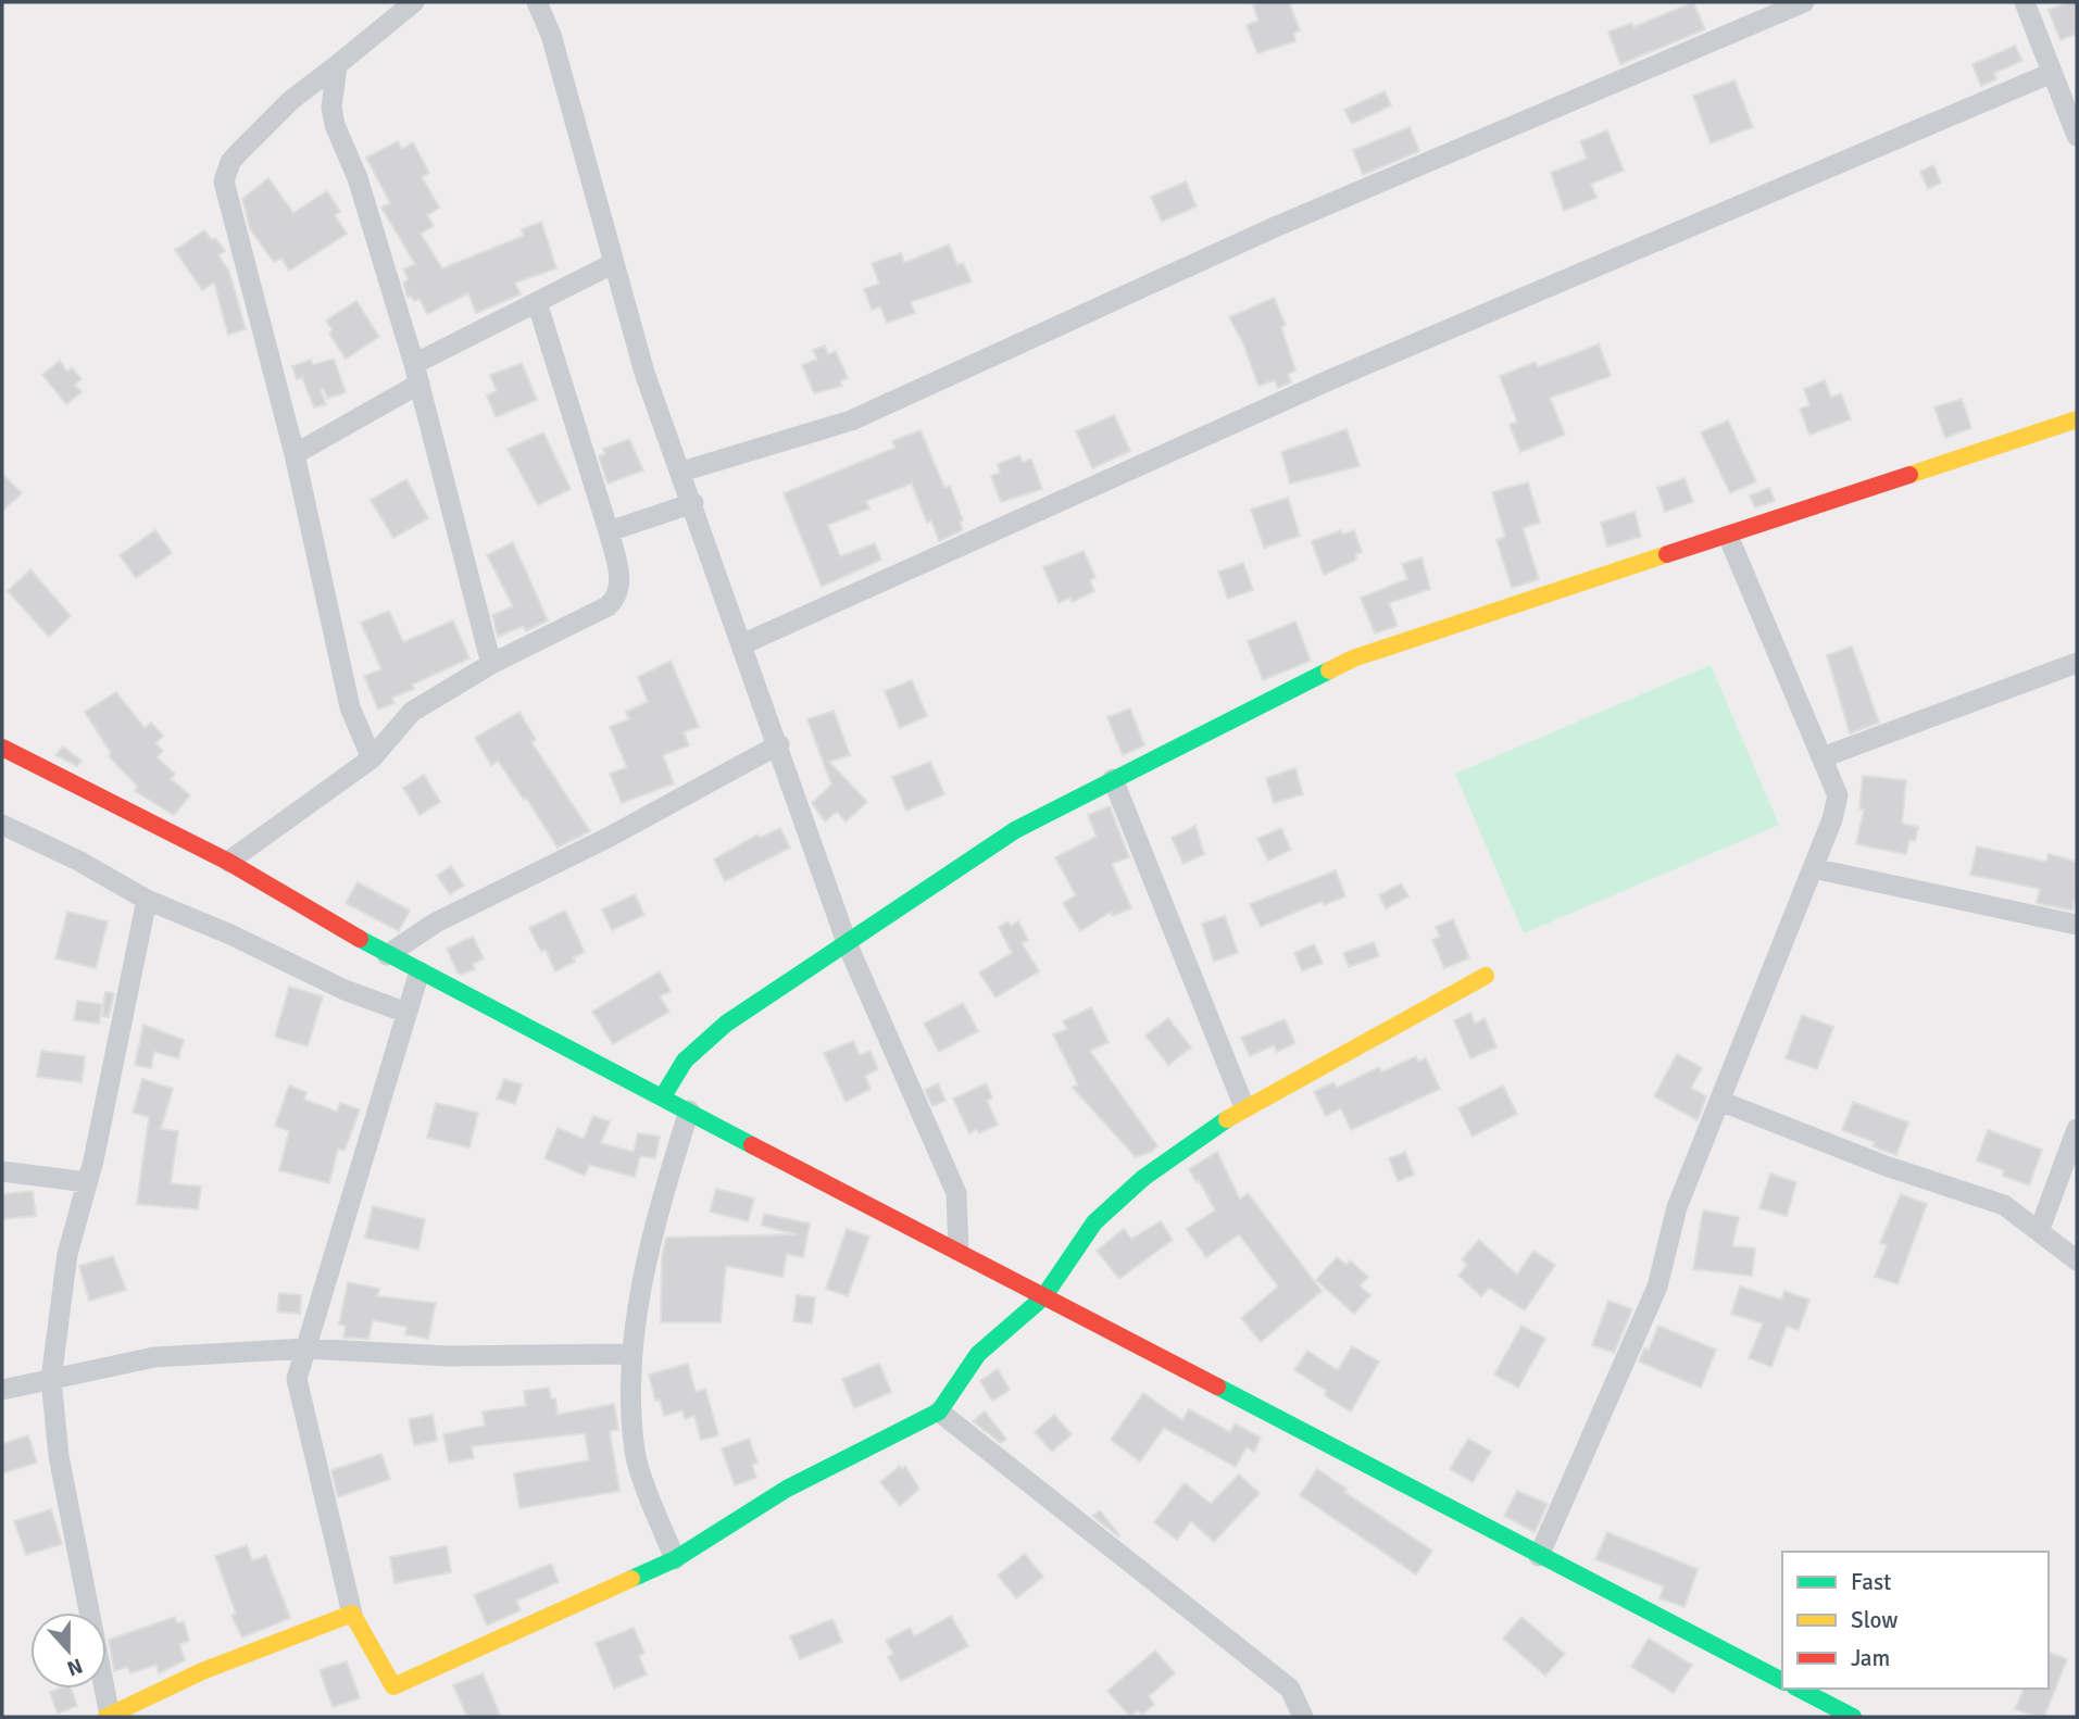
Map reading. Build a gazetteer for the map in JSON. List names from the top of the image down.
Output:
{
  "legend": ["Fast", "Slow", "Jam"],
  "north": "bottom"
}
